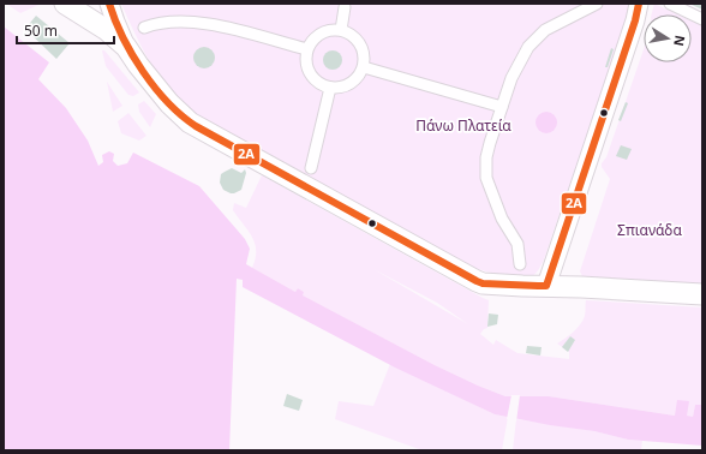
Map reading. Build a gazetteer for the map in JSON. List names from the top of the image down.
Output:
{
  "parks": ["Πάνω Πλατεία", "Σπιανάδα"],
  "lines": ["transit line 2Α"],
  "scale_bar": "50 m",
  "north": "right"
}
